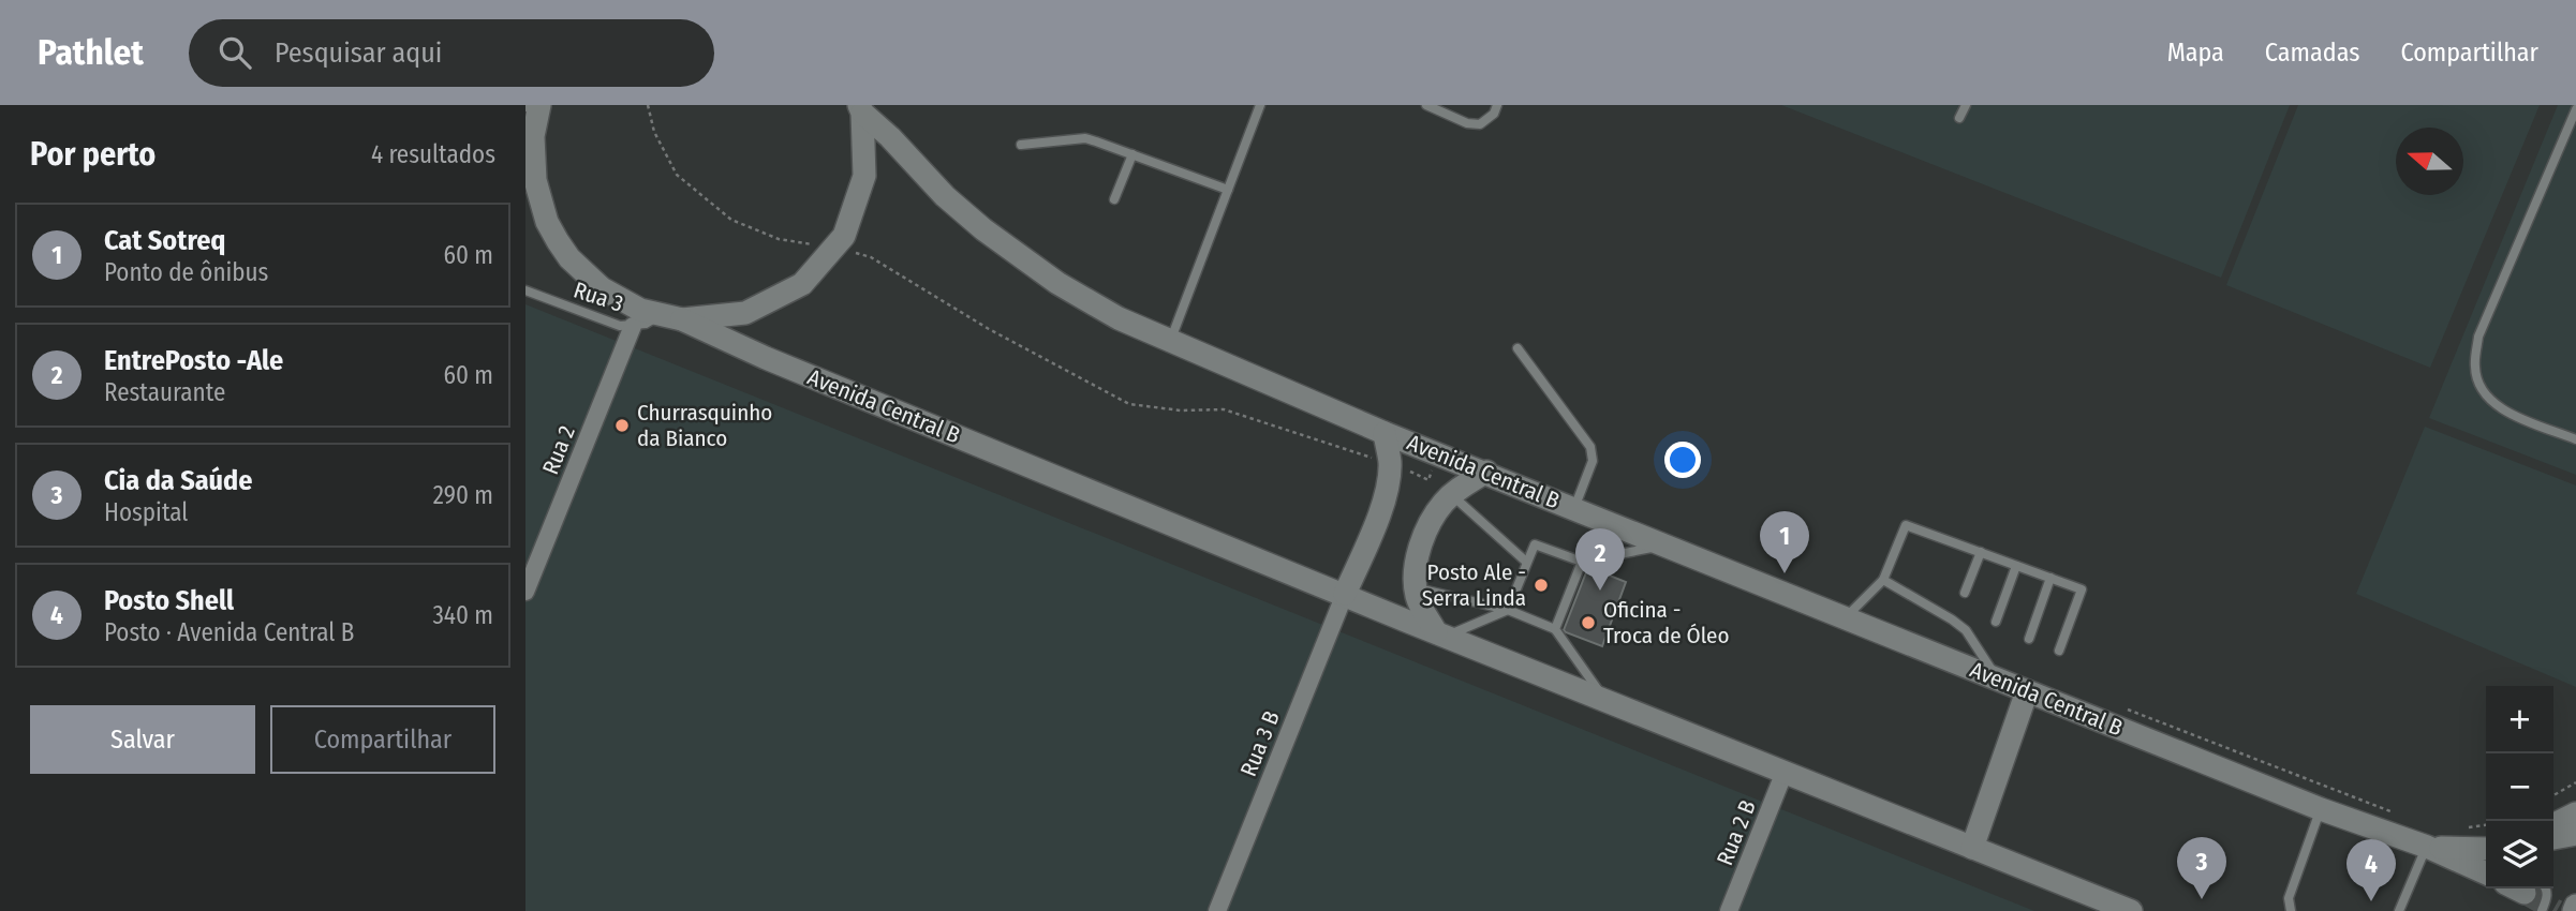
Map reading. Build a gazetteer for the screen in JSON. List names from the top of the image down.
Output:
{
  "streets": {
    "main road": ["Avenida Central B"],
    "street": ["Rua 2", "Rua 3 B", "Rua 2 B"],
    "lane": ["Rua 3"]
  },
  "crossings": [
    ["Rua 3", "Avenida Central B"],
    ["Rua 3", "Rua 2"],
    ["Avenida Central B", "Rua 3 B"],
    ["Avenida Central B", "Rua 2 B"]
  ],
  "places": ["Churrasquinho da Bianco", "Posto Ale - Serra Linda", "Oficina - Troca de Óleo"],
  "north": "left",
  "page": {
    "header": "Pathlet",
    "search": "Pesquisar aqui",
    "nav": ["Mapa", "Camadas", "Compartilhar"],
    "heading": ["Por perto", "4 resultados"],
    "list": [
      {
        "mark": "1",
        "name": "Cat Sotreq",
        "note": "Ponto de ônibus",
        "value": "60 m"
      },
      {
        "mark": "2",
        "name": "EntrePosto -Ale",
        "note": "Restaurante",
        "value": "60 m"
      },
      {
        "mark": "3",
        "name": "Cia da Saúde",
        "note": "Hospital",
        "value": "290 m"
      },
      {
        "mark": "4",
        "name": "Posto Shell",
        "note": "Posto · Avenida Central B",
        "value": "340 m"
      }
    ],
    "pins": [
      "1",
      "2",
      "3",
      "4"
    ],
    "buttons": ["Salvar", "Compartilhar"],
    "map_buttons": ["+", "−"]
  }
}
